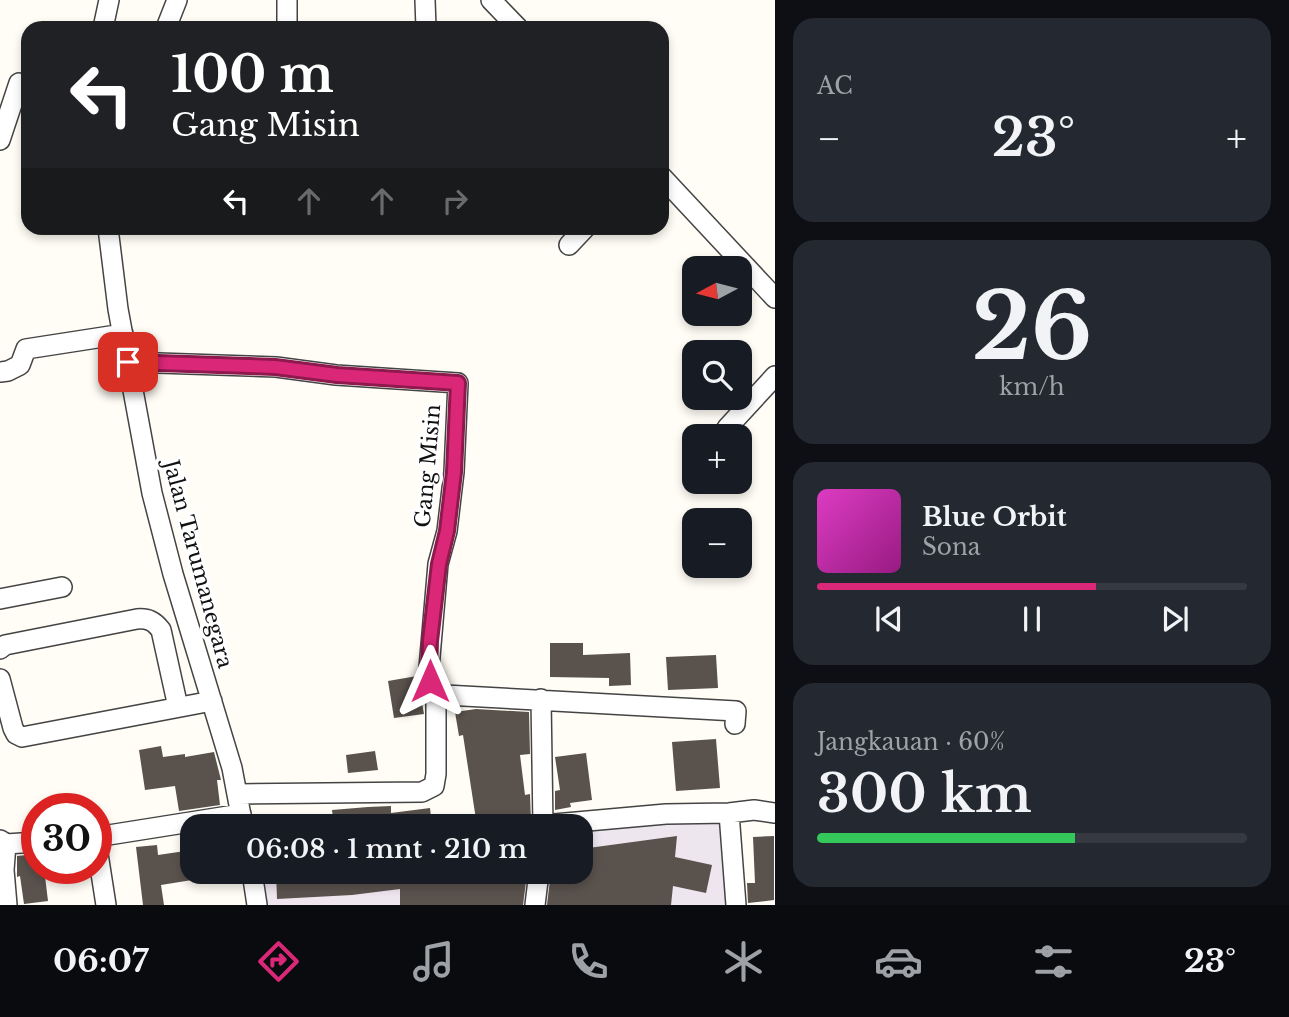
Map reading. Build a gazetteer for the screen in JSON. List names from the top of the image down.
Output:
{
  "streets": {
    "street": ["Gang Misin", "Jalan Tarumanegara"]
  },
  "crossings": [
    ["Gang Misin", "Jalan Tarumanegara"]
  ],
  "north": "left",
  "page": {
    "tile": [
      "AC",
      ["26", "km/h"],
      ["Jangkauan · 60%", "300 km"]
    ],
    "turn": ["100 m", "Gang Misin"],
    "heat": ["−", "23°", "+"],
    "map_buttons": ["+", "−"],
    "song": ["Blue Orbit", "Sona"],
    "limit": "30",
    "trip": "06:08 · 1 mnt · 210 m",
    "tabs": ["06:07", "23°"]
  }
}
